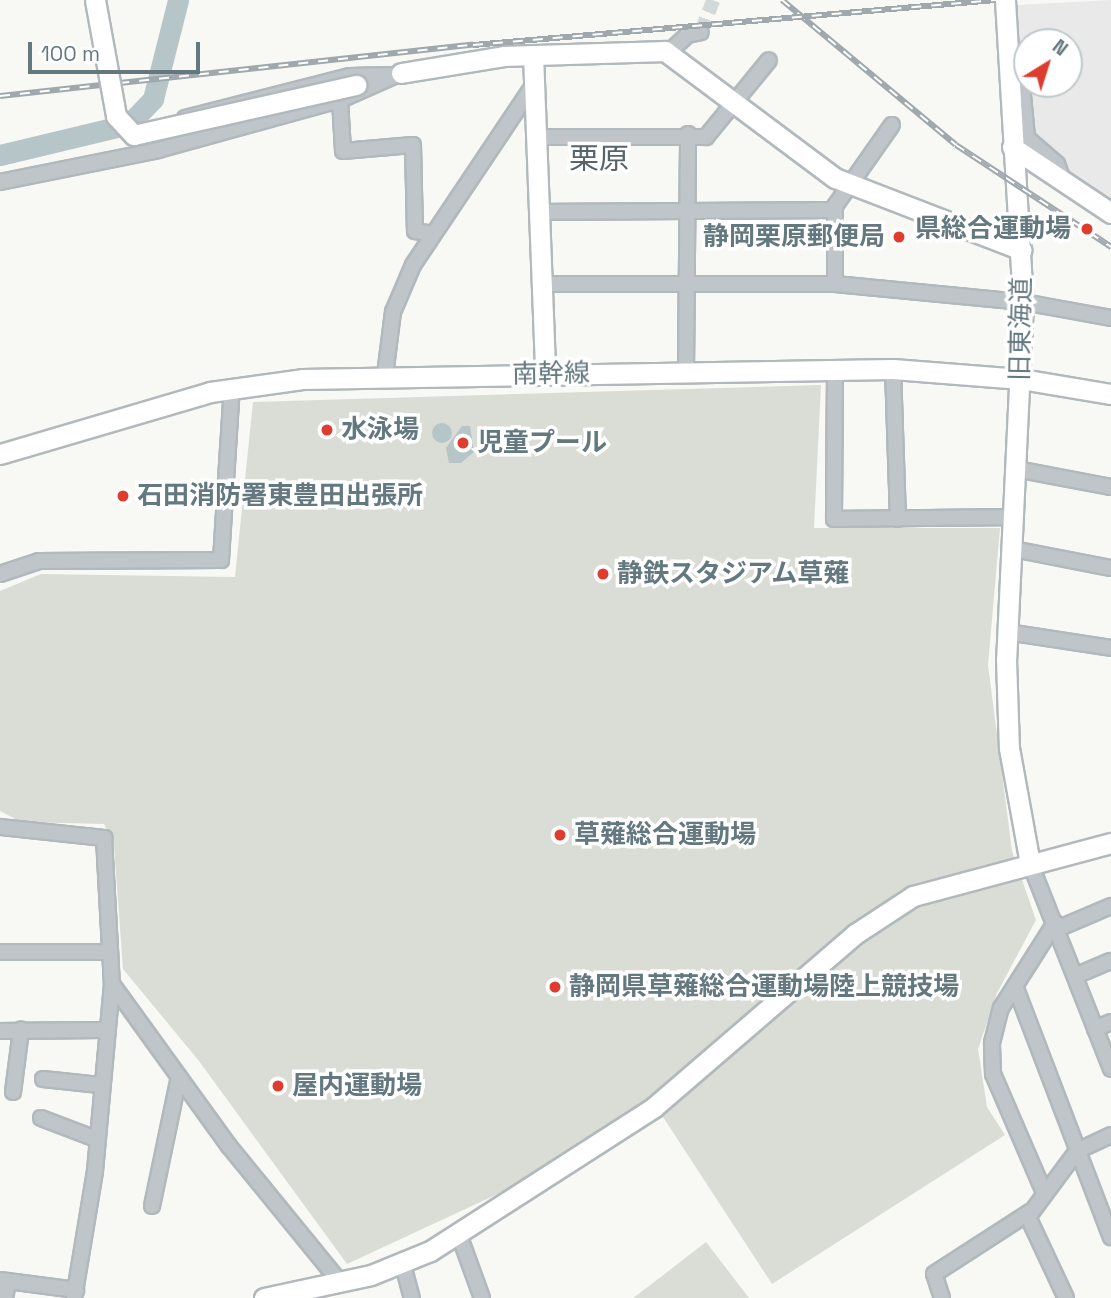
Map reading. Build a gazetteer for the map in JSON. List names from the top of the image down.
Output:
{
  "streets": {
    "street": ["旧東海道", "南幹線"]
  },
  "crossings": [
    ["旧東海道", "南幹線"]
  ],
  "districts": ["栗原"],
  "places": [
    "県総合運動場",
    "静岡栗原郵便局",
    "水泳場",
    "児童プール",
    "石田消防署東豊田出張所",
    "静鉄スタジアム草薙",
    "草薙総合運動場",
    "静岡県草薙総合運動場陸上競技場",
    "屋内運動場"
  ],
  "scale_bar": "100 m",
  "north": "top right"
}
